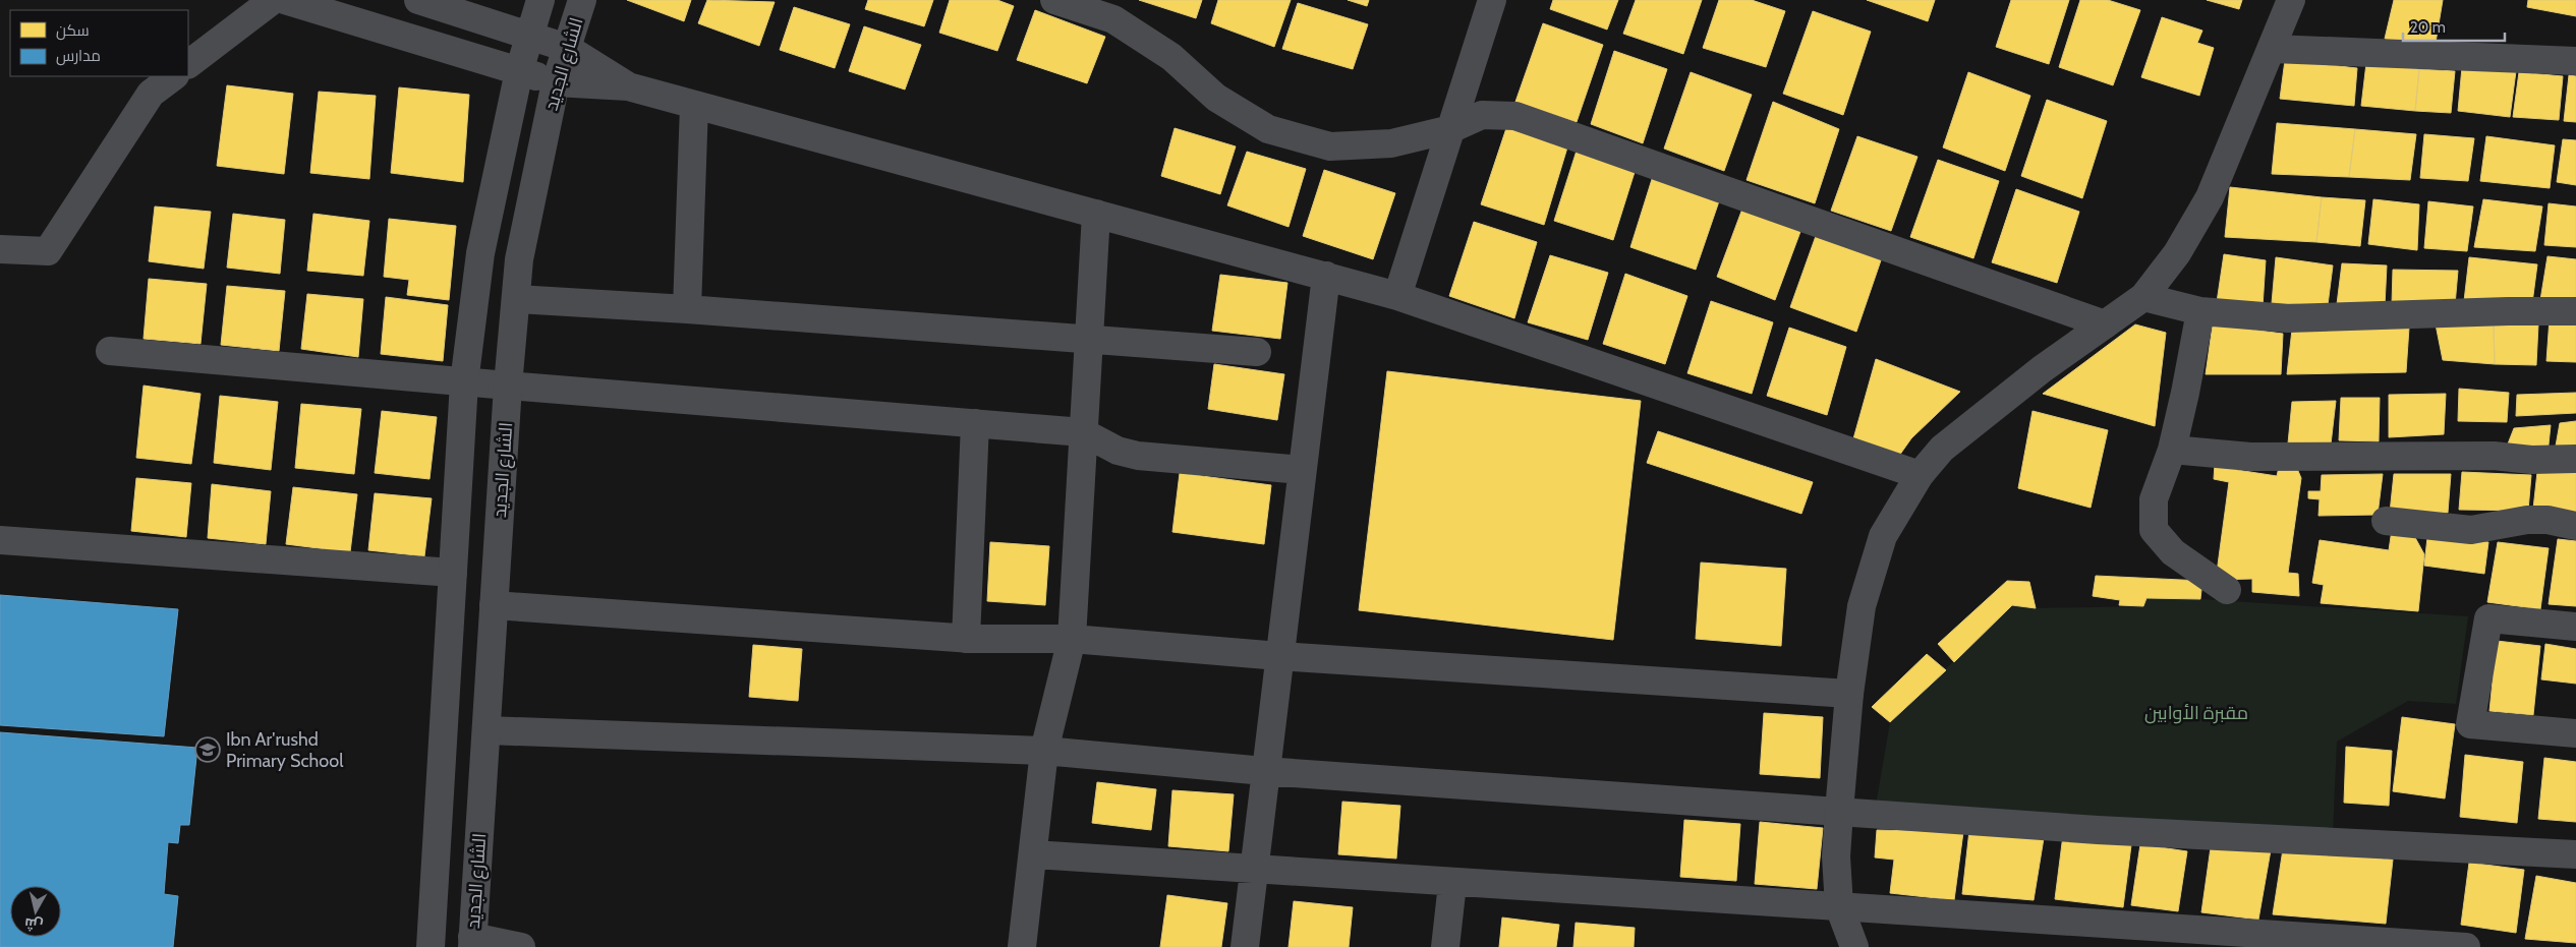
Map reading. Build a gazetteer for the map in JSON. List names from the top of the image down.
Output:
{
  "streets": {
    "street": ["الشارع الجديد"]
  },
  "parks": ["مقبرة الأوابين"],
  "places": {
    "school or university": ["Ibn Ar'rushd Primary School"]
  },
  "legend": ["سكن", "مدارس"],
  "scale_bar": "20 m",
  "north": "bottom"
}
